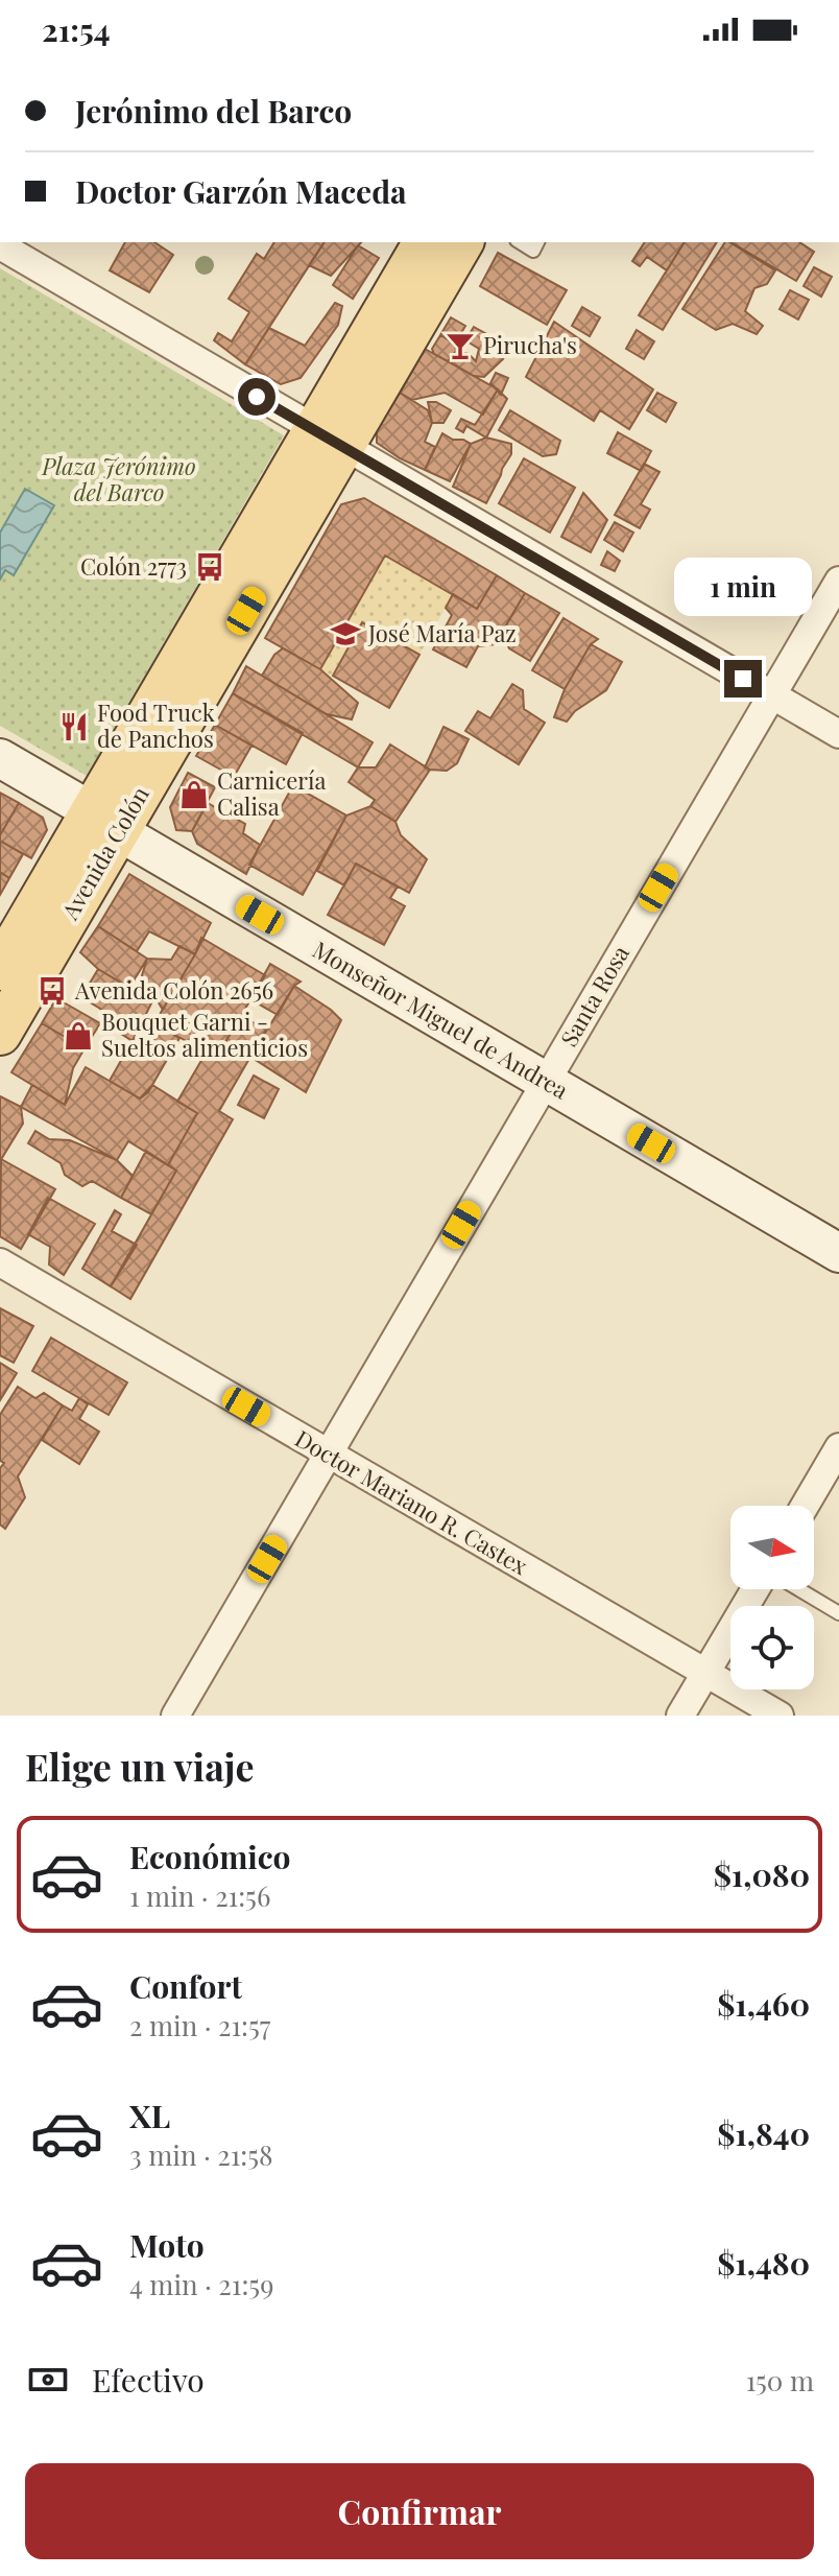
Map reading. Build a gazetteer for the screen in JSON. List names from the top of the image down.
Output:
{
  "streets": {
    "main road": ["Avenida Colón", "Monseñor Miguel de Andrea"],
    "street": ["Santa Rosa", "Doctor Mariano R. Castex"]
  },
  "crossings": [
    ["Avenida Colón", "Monseñor Miguel de Andrea"],
    ["Santa Rosa", "Monseñor Miguel de Andrea"],
    ["Santa Rosa", "Doctor Mariano R. Castex"]
  ],
  "parks": ["Plaza Jerónimo del Barco"],
  "places": {
    "bar": ["Pirucha's"],
    "bus stop": ["Colón 2773", "Avenida Colón 2656"],
    "school or university": ["José María Paz"],
    "restaurant": ["Food Truck de Panchos"],
    "shop": ["Carnicería Calisa", "Bouquet Garni - Sueltos alimenticios"]
  },
  "north": "right",
  "page": {
    "status": "21:54",
    "banner": ["Jerónimo del Barco", "Doctor Garzón Maceda"],
    "bubble": "1 min",
    "heading": "Elige un viaje",
    "list": [
      {
        "name": "Económico",
        "note": "1 min · 21:56",
        "value": "$1,080"
      },
      {
        "name": "Confort",
        "note": "2 min · 21:57",
        "value": "$1,460"
      },
      {
        "name": "XL",
        "note": "3 min · 21:58",
        "value": "$1,840"
      },
      {
        "name": "Moto",
        "note": "4 min · 21:59",
        "value": "$1,480"
      }
    ],
    "pay": ["Efectivo", "150 m"],
    "buttons": "Confirmar"
  }
}
